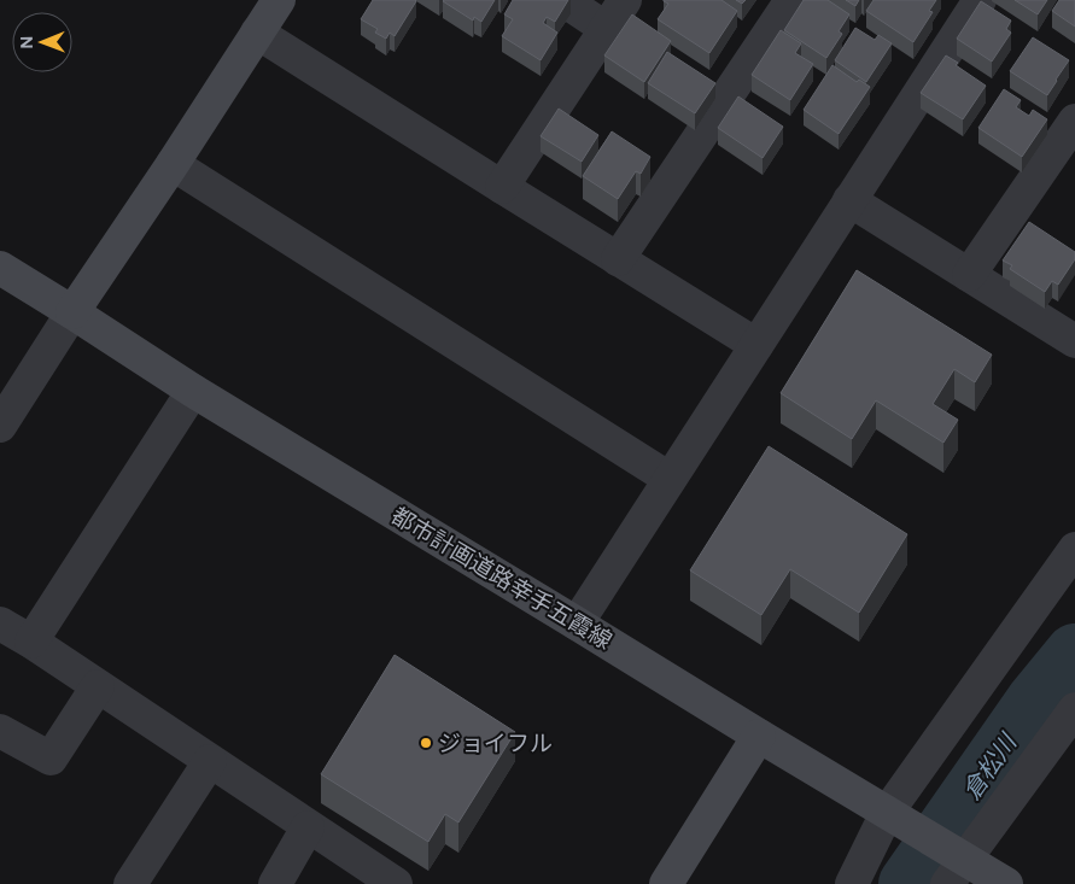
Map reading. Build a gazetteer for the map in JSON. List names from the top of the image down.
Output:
{
  "streets": {
    "street": ["都市計画道路幸手五霞線"]
  },
  "water": ["倉松川"],
  "places": ["ジョイフル"],
  "north": "left"
}
